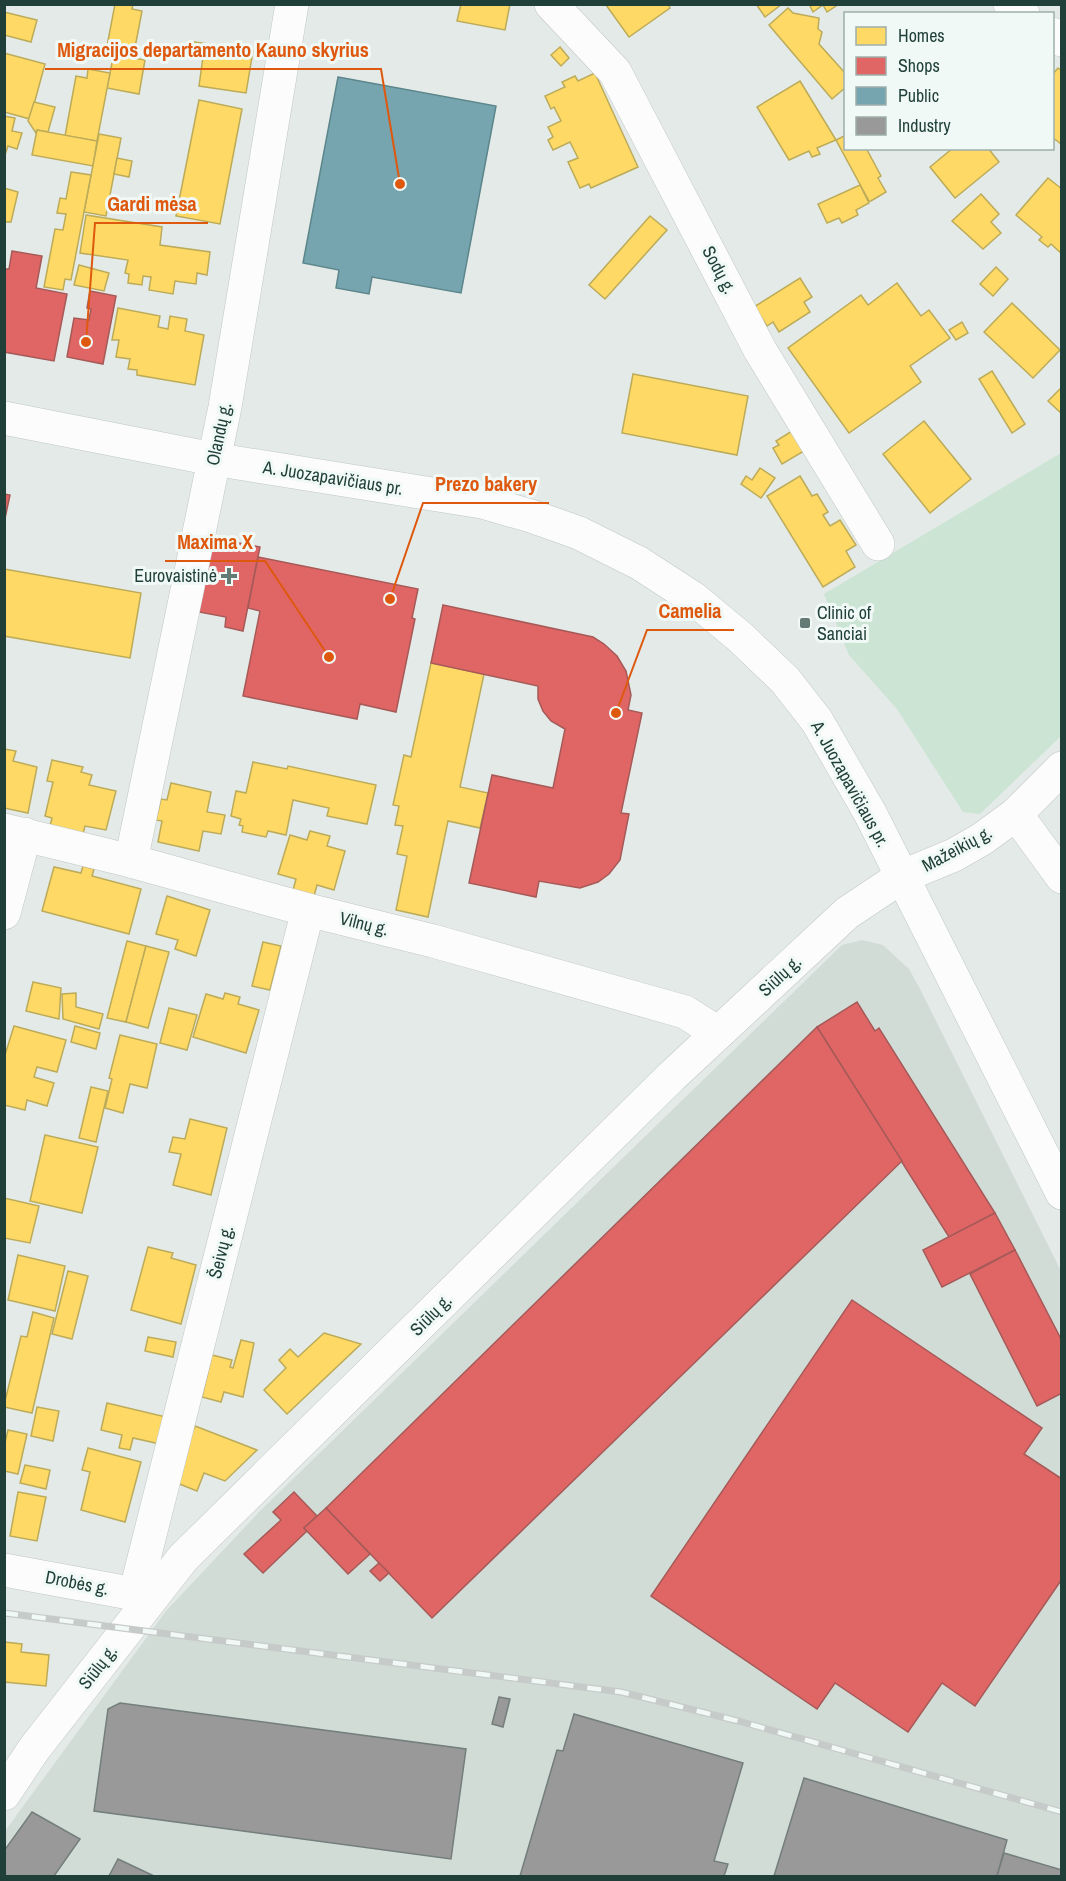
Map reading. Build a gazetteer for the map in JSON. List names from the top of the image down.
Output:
{
  "streets": {
    "street": [
      "Sodų g.",
      "Olandų g.",
      "A. Juozapavičiaus pr.",
      "Mažeikių g.",
      "Vilnų g.",
      "Siūlų g.",
      "Šeivų g.",
      "Drobės g."
    ]
  },
  "crossings": [
    ["Olandų g.", "A. Juozapavičiaus pr."],
    ["Olandų g.", "Vilnų g."],
    ["A. Juozapavičiaus pr.", "Mažeikių g."],
    ["A. Juozapavičiaus pr.", "Siūlų g."],
    ["Mažeikių g.", "Siūlų g."],
    ["Vilnų g.", "Siūlų g."],
    ["Vilnų g.", "Šeivų g."],
    ["Siūlų g.", "Šeivų g."],
    ["Siūlų g.", "Drobės g."],
    ["Šeivų g.", "Drobės g."]
  ],
  "places": {
    "other": [
      "Migracijos departamento Kauno skyrius",
      "Gardi mėsa",
      "Prezo bakery",
      "Maxima X",
      "Camelia"
    ],
    "health": ["Eurovaistinė"],
    "transit": ["Clinic of Sanciai"]
  },
  "legend": [
    "Homes",
    "Shops",
    "Public",
    "Industry"
  ]
}
